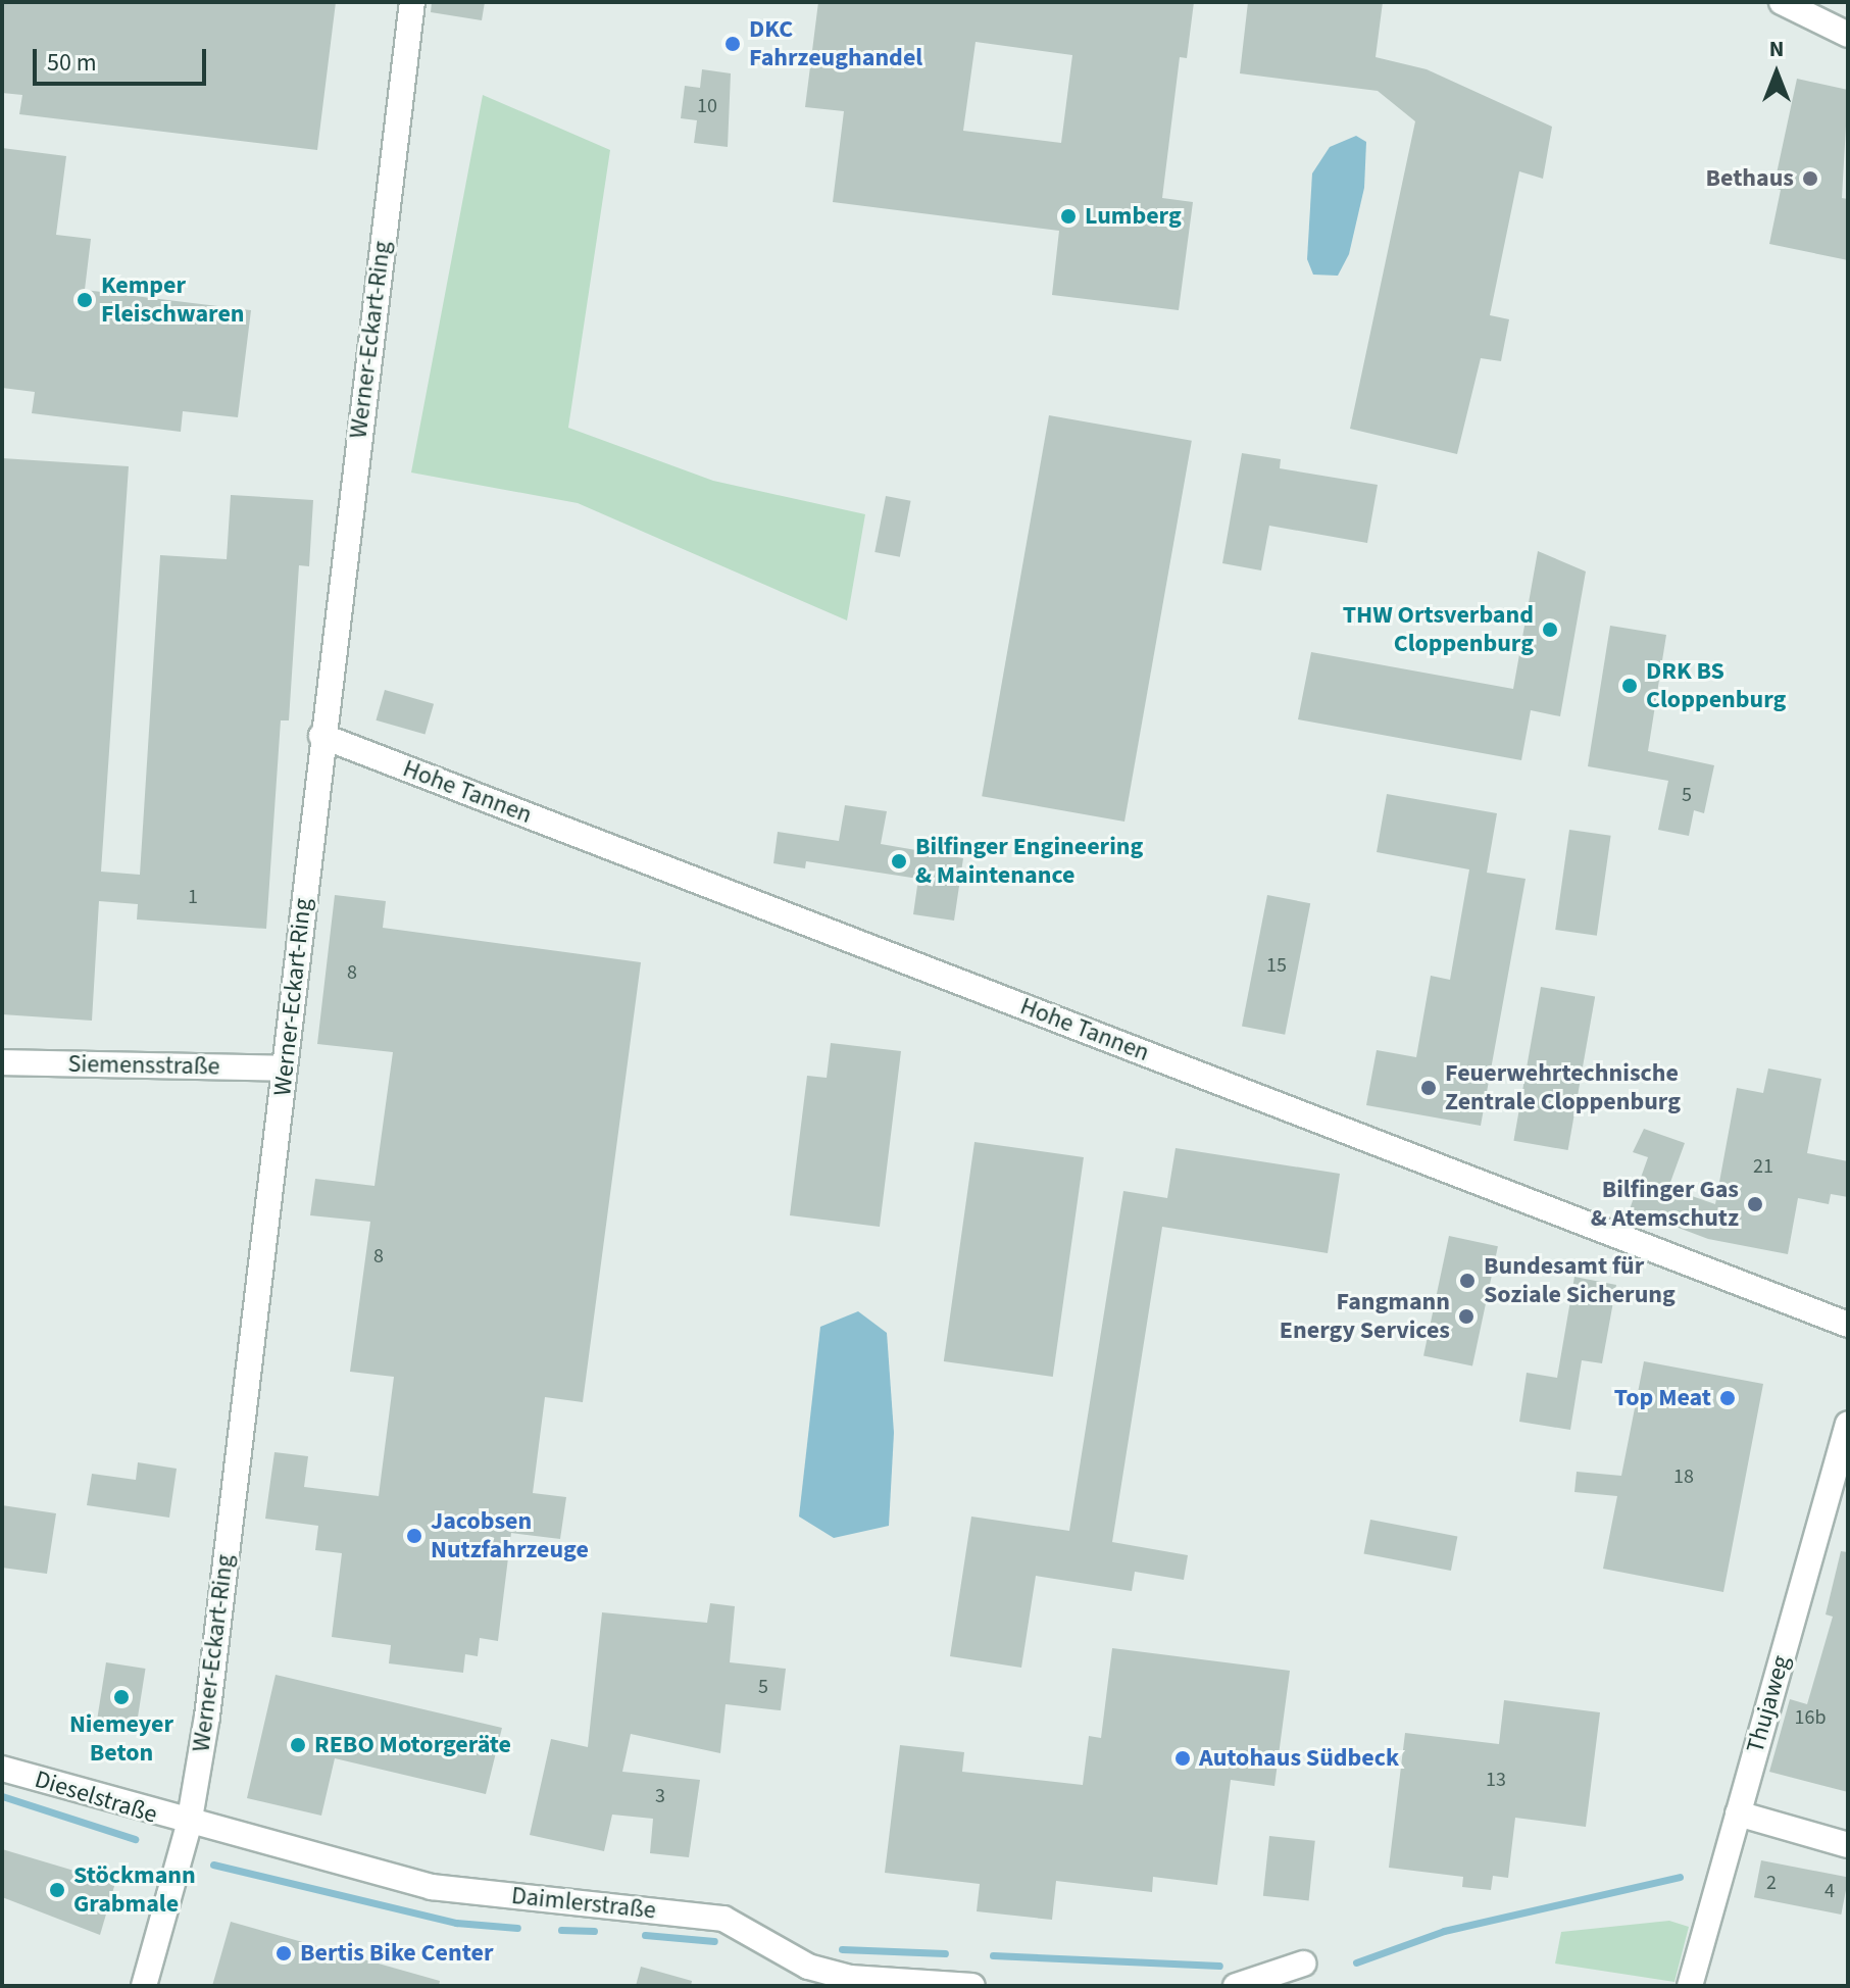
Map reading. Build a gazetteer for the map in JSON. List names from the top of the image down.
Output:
{
  "streets": {
    "street": [
      "Werner-Eckart-Ring",
      "Hohe Tannen",
      "Siemensstraße",
      "Thujaweg",
      "Dieselstraße",
      "Daimlerstraße"
    ]
  },
  "crossings": [
    ["Werner-Eckart-Ring", "Hohe Tannen"],
    ["Werner-Eckart-Ring", "Siemensstraße"],
    ["Werner-Eckart-Ring", "Dieselstraße"],
    ["Werner-Eckart-Ring", "Daimlerstraße"],
    ["Dieselstraße", "Daimlerstraße"]
  ],
  "places": [
    "DKC Fahrzeughandel",
    "Bethaus",
    "Lumberg",
    "Kemper Fleischwaren",
    "THW Ortsverband Cloppenburg",
    "DRK BS Cloppenburg",
    "Bilfinger Engineering & Maintenance",
    "Feuerwehrtechnische Zentrale Cloppenburg",
    "Bilfinger Gas & Atemschutz",
    "Bundesamt für Soziale Sicherung",
    "Fangmann Energy Services",
    "Top Meat",
    "Jacobsen Nutzfahrzeuge",
    "Niemeyer Beton",
    "REBO Motorgeräte",
    "Autohaus Südbeck",
    "Stöckmann Grabmale",
    "Bertis Bike Center"
  ],
  "house_numbers": [
    "10",
    "5",
    "1",
    "15",
    "8",
    "21",
    "8",
    "18",
    "5",
    "16b",
    "13",
    "3",
    "2",
    "4"
  ],
  "scale_bar": "50 m",
  "north": "top"
}
